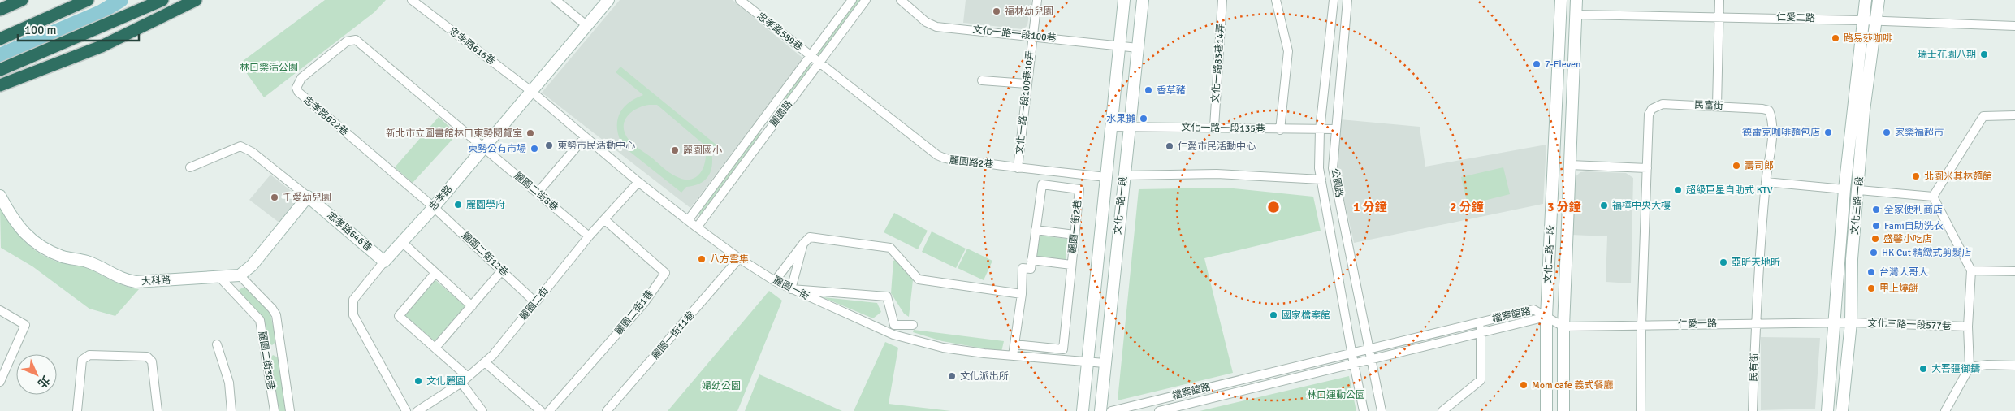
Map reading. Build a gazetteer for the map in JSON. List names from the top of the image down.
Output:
{
  "streets": {
    "street": [
      "仁愛二路",
      "忠孝路589巷",
      "文化一路一段100巷",
      "忠孝路616巷",
      "文化一路83巷14弄",
      "文化一路一段100巷10弄",
      "民富街",
      "麗園路",
      "忠孝路622巷",
      "文化一路一段135巷",
      "麗園路2巷",
      "公園路",
      "麗園二街8巷",
      "忠孝路",
      "文化一路一段",
      "文化三路一段",
      "麗園一街2巷",
      "忠孝路646巷",
      "麗園二街12巷",
      "文化二路一段",
      "大科路",
      "麗園一街",
      "麗園二街",
      "麗園二街1巷",
      "檔案館路",
      "仁愛一路",
      "文化三路一段577巷",
      "麗園一街11巷",
      "麗園二街38巷",
      "民有街"
    ]
  },
  "crossings": [
    ["仁愛二路", "文化三路一段"],
    ["仁愛二路", "文化二路一段"],
    ["忠孝路589巷", "麗園路"],
    ["忠孝路589巷", "麗園路2巷"],
    ["文化一路一段100巷", "文化一路一段100巷10弄"],
    ["文化一路一段100巷", "文化一路一段"],
    ["忠孝路616巷", "忠孝路"],
    ["忠孝路616巷", "麗園一街"],
    ["文化一路83巷14弄", "文化一路一段135巷"],
    ["文化一路一段100巷10弄", "麗園路2巷"],
    ["民富街", "仁愛一路"],
    ["民富街", "民有街"],
    ["麗園路", "麗園路2巷"],
    ["麗園路", "麗園一街"],
    ["忠孝路622巷", "麗園二街8巷"],
    ["忠孝路622巷", "忠孝路"],
    ["忠孝路622巷", "麗園二街12巷"],
    ["文化一路一段135巷", "公園路"],
    ["文化一路一段135巷", "文化一路一段"],
    ["麗園路2巷", "文化一路一段"],
    ["公園路", "檔案館路"],
    ["麗園二街8巷", "忠孝路"],
    ["麗園二街8巷", "麗園二街"],
    ["忠孝路", "忠孝路646巷"],
    ["忠孝路", "麗園二街12巷"],
    ["忠孝路", "麗園一街"],
    ["文化一路一段", "麗園一街"],
    ["文化三路一段", "仁愛一路"],
    ["文化三路一段", "文化三路一段577巷"],
    ["麗園一街2巷", "麗園一街"],
    ["麗園二街12巷", "麗園二街"],
    ["文化二路一段", "檔案館路"],
    ["文化二路一段", "仁愛一路"],
    ["大科路", "麗園二街38巷"],
    ["麗園一街", "麗園二街"],
    ["麗園一街", "麗園一街11巷"],
    ["麗園二街", "麗園二街1巷"],
    ["仁愛一路", "文化三路一段577巷"],
    ["仁愛一路", "民有街"]
  ],
  "parks": ["林口樂活公園", "婦幼公園", "林口運動公園"],
  "places": [
    "福林幼兒園",
    "路易莎咖啡",
    "瑞士花園八期",
    "7-Eleven",
    "香草豬",
    "水果攤",
    "德雷克咖啡麵包店",
    "家樂福超市",
    "新北市立圖書館林口東勢閱覽室",
    "東勢市民活動中心",
    "仁愛市民活動中心",
    "東勢公有市場",
    "麗園國小",
    "壽司郎",
    "北園米其林麵館",
    "超級巨星自助式 KTV",
    "千愛幼兒園",
    "麗園學府",
    "福樺中央大樓",
    "全家便利商店",
    "Fami自助洗衣",
    "盛馨小吃店",
    "HK Cut 精緻式剪髮店",
    "八方雲集",
    "亞昕天地昕",
    "台灣大哥大",
    "甲上燒餅",
    "國家檔案館",
    "大吾疆御鑄",
    "文化派出所",
    "文化麗園",
    "Mom cafe 義式餐廳"
  ],
  "scale_bar": "100 m",
  "north": "bottom right",
  "rings": ["1 分鐘", "2 分鐘", "3 分鐘"]
}
